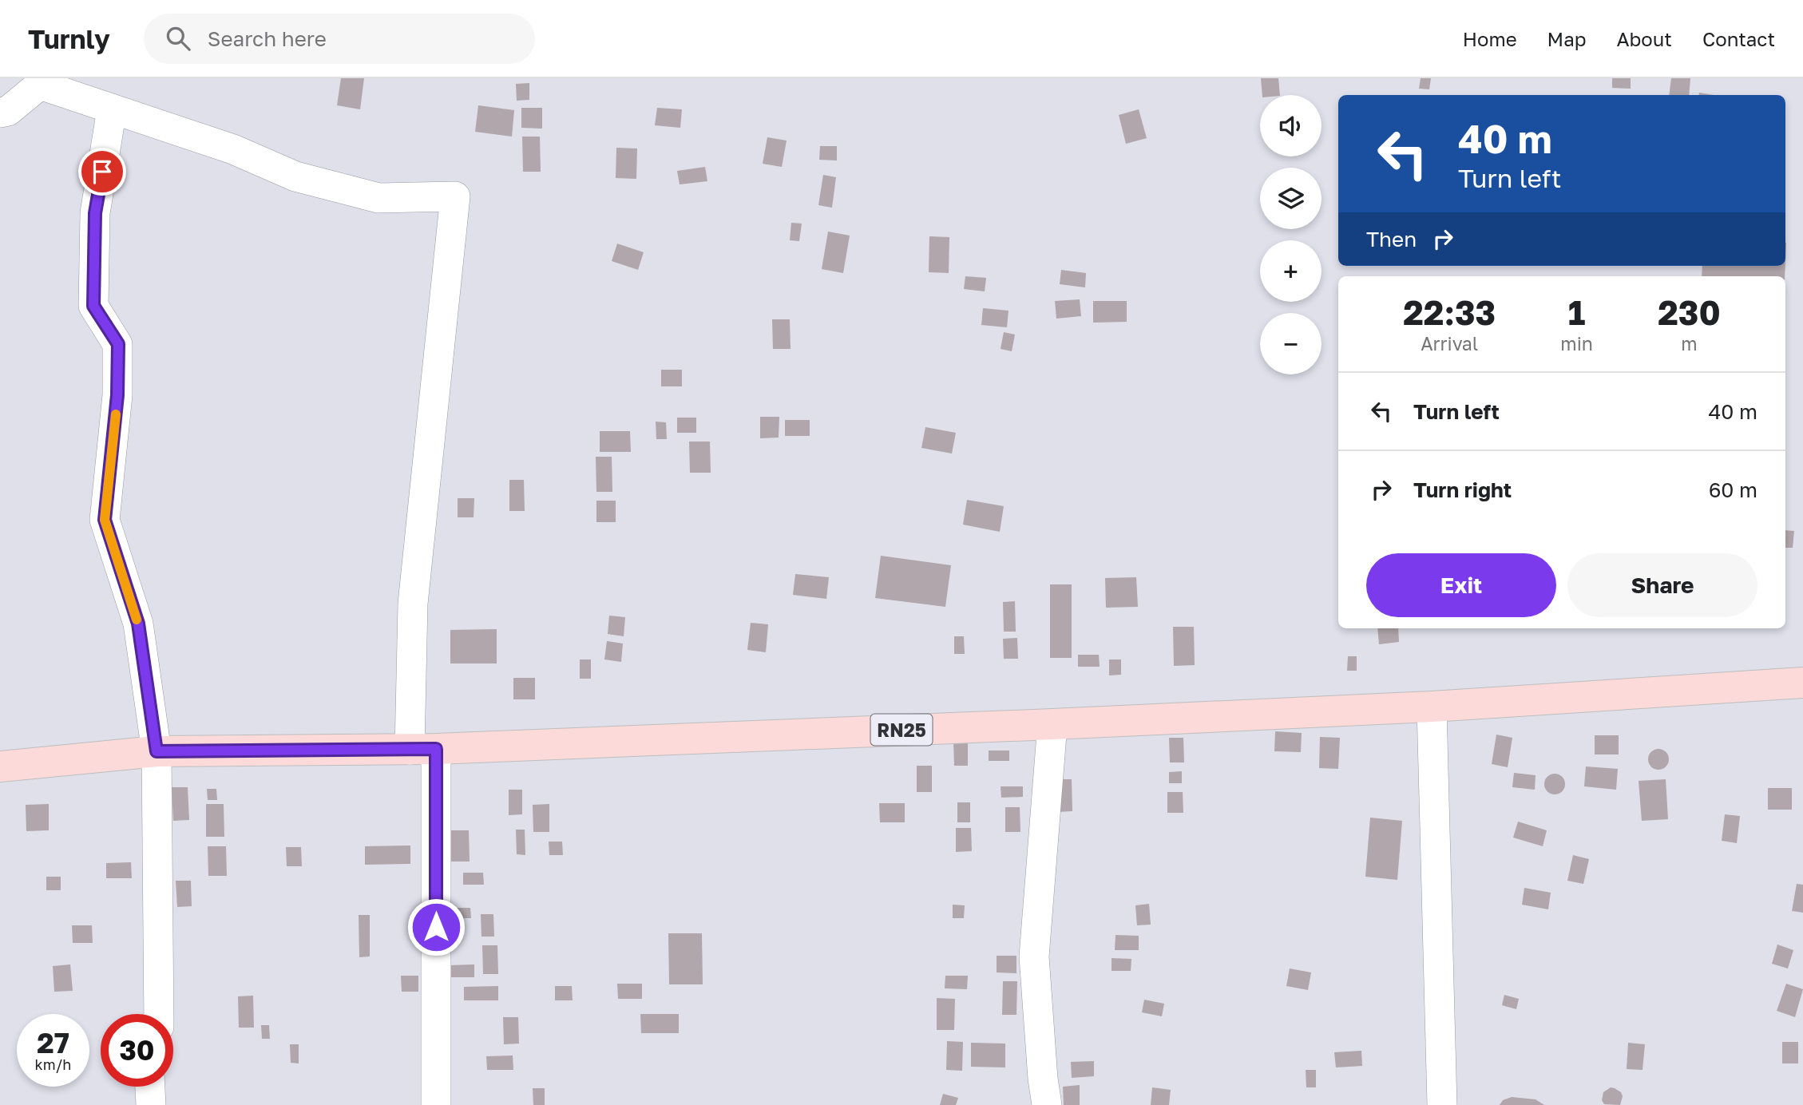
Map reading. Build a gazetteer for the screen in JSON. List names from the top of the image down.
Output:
{
  "streets": {
    "main road": ["RN25"]
  },
  "page": {
    "header": "Turnly",
    "search": "Search here",
    "nav": [
      "Home",
      "Map",
      "About",
      "Contact"
    ],
    "map_buttons": ["+", "−"],
    "turn": ["40 m", "Turn left"],
    "then": "Then",
    "eta": [
      "22:33",
      "Arrival",
      "1",
      "min",
      "230",
      "m"
    ],
    "list": [
      {
        "name": "Turn left",
        "value": "40 m"
      },
      {
        "name": "Turn right",
        "value": "60 m"
      }
    ],
    "buttons": ["Exit", "Share"],
    "speed": "27 km/h",
    "limit": "30"
  }
}
